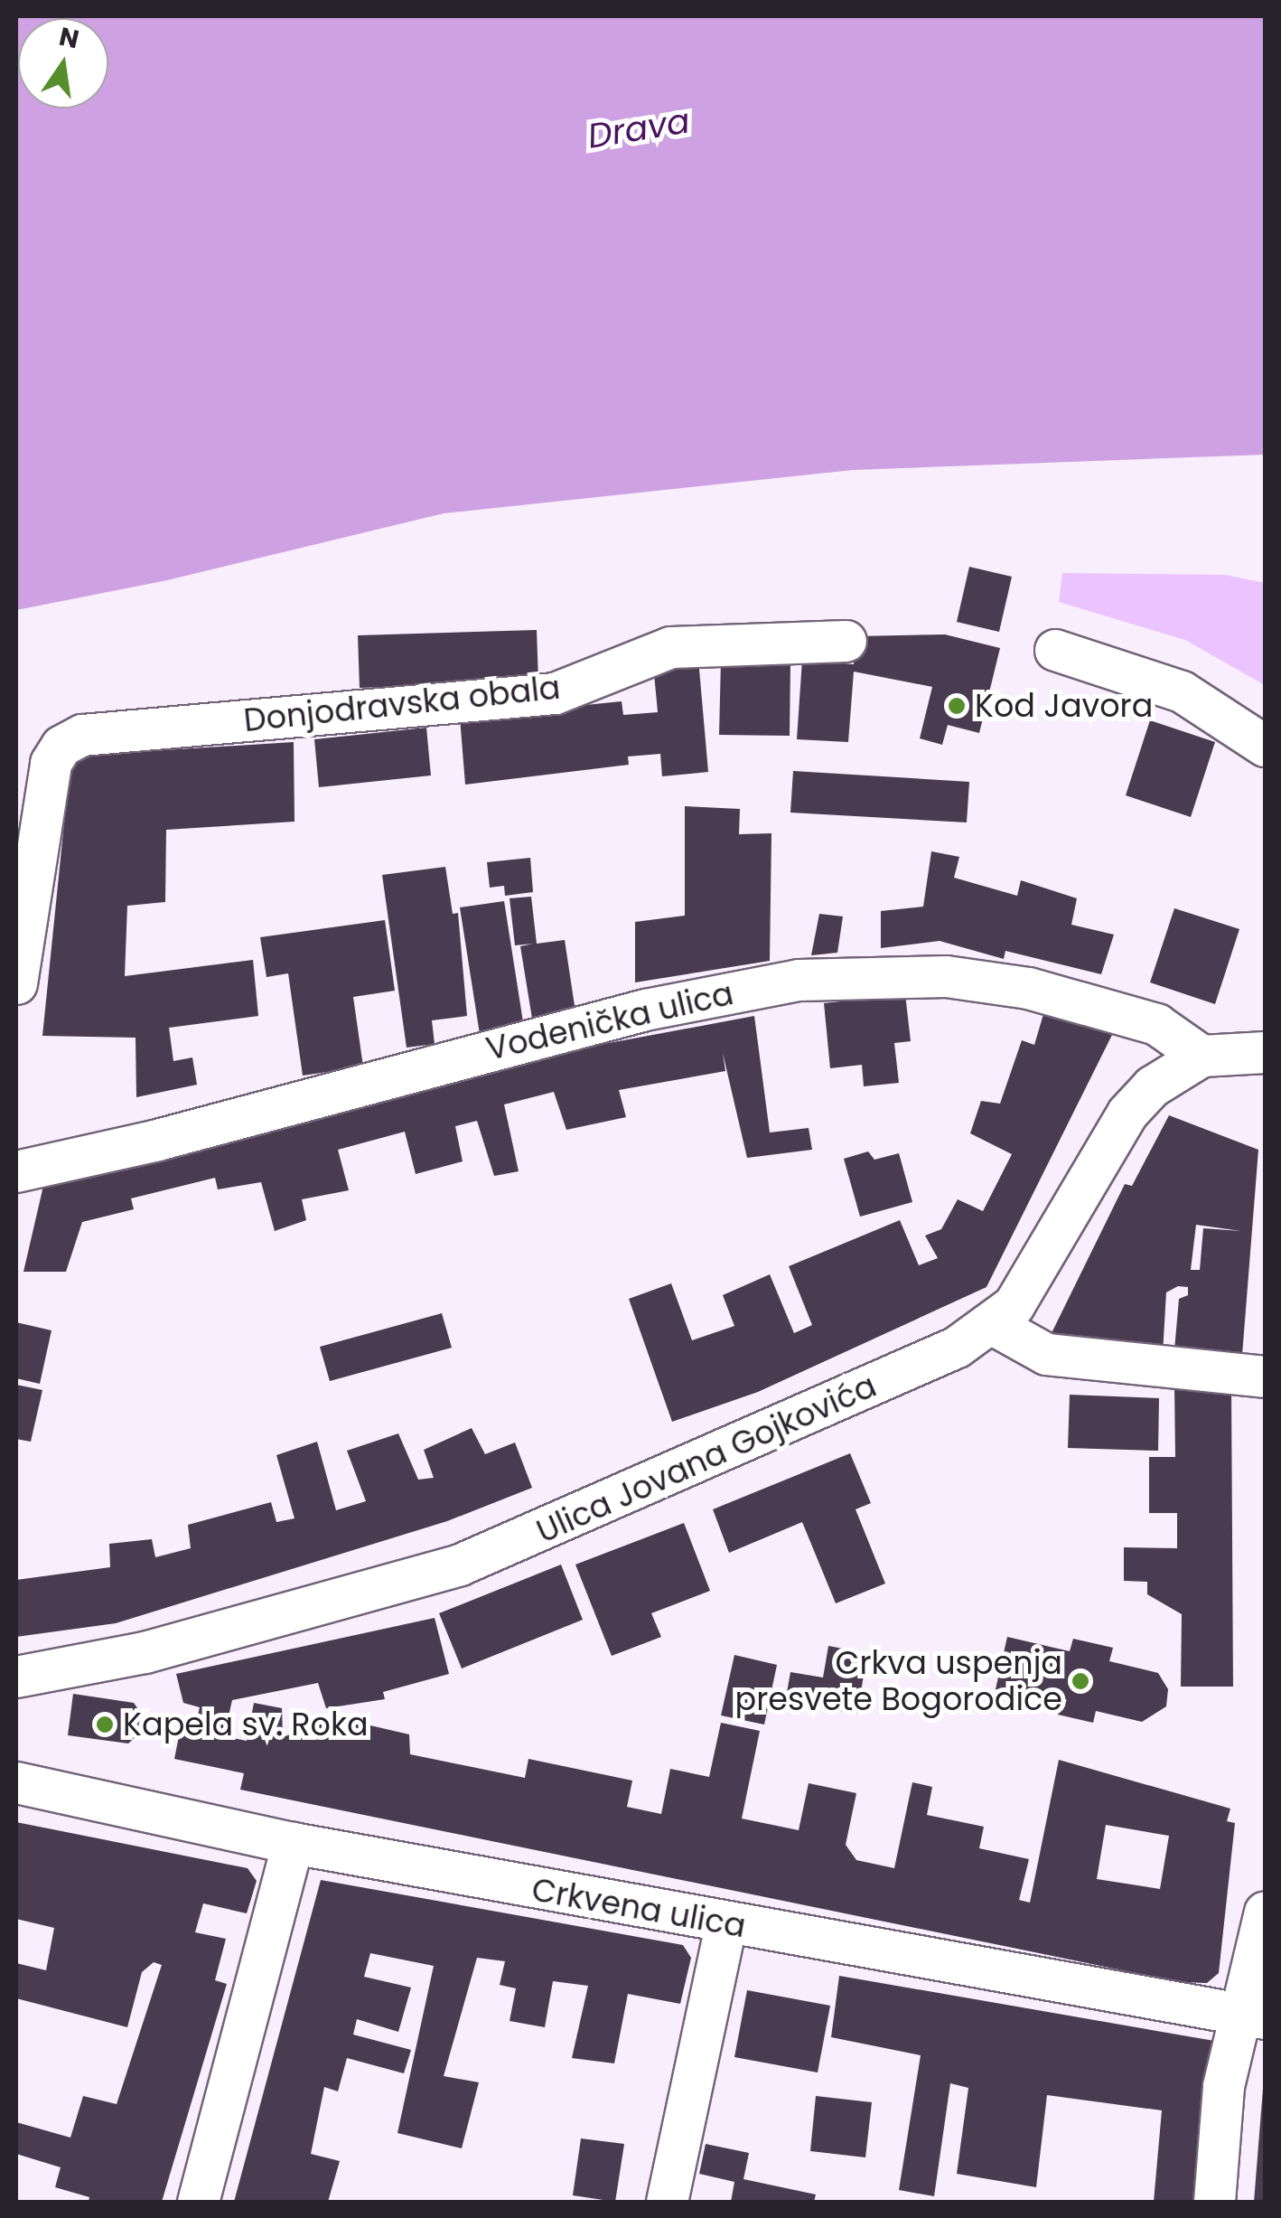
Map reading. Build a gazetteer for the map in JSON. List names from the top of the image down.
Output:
{
  "streets": {
    "street": [
      "Donjodravska obala",
      "Vodenička ulica",
      "Ulica Jovana Gojkovića",
      "Crkvena ulica"
    ]
  },
  "crossings": [
    ["Vodenička ulica", "Ulica Jovana Gojkovića"]
  ],
  "water": ["Drava"],
  "places": ["Kod Javora", "Crkva uspenja presvete Bogorodice", "Kapela sv. Roka"],
  "north": "top"
}
